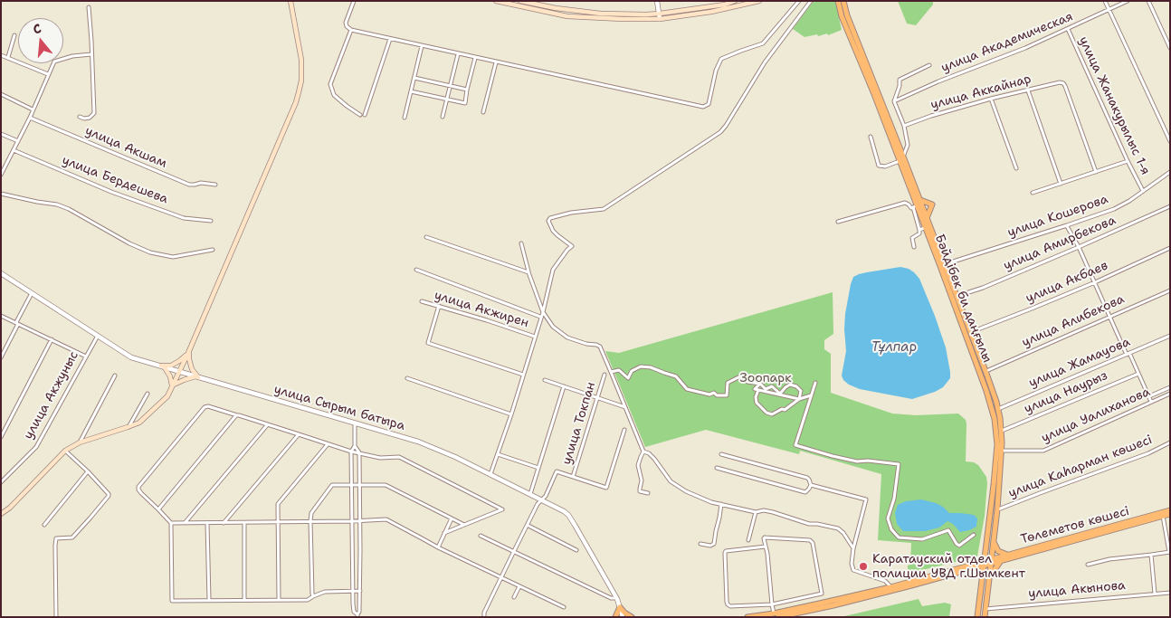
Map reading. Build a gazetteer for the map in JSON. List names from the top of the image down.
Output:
{
  "streets": {
    "main road": ["Бәйдібек би даңғылы", "Төлеметов көшесі"],
    "street": [
      "улица Академическая",
      "улица Аккайнар",
      "улица Жанакурылыс 1-я",
      "улица Акшам",
      "улица Бердешева",
      "улица Кошерова",
      "улица Амирбекова",
      "улица Акбаев",
      "улица Акжирен",
      "улица Алибекова",
      "улица Жамауова",
      "улица Наурыз",
      "улица Акжуныс",
      "улица Сырым батыра",
      "улица Уалиханова",
      "улица Токпан",
      "улица Каһарман көшесі",
      "улица Акынова"
    ]
  },
  "crossings": [
    ["улица Академическая", "улица Жанакурылыс 1-я"],
    ["улица Жанакурылыс 1-я", "улица Кошерова"],
    ["улица Кошерова", "Бәйдібек би даңғылы"],
    ["улица Амирбекова", "Бәйдібек би даңғылы"],
    ["улица Акбаев", "Бәйдібек би даңғылы"],
    ["Бәйдібек би даңғылы", "улица Алибекова"],
    ["Бәйдібек би даңғылы", "улица Жамауова"],
    ["Бәйдібек би даңғылы", "улица Наурыз"],
    ["Бәйдібек би даңғылы", "улица Уалиханова"],
    ["Бәйдібек би даңғылы", "улица Каһарман көшесі"],
    ["Бәйдібек би даңғылы", "Төлеметов көшесі"],
    ["Бәйдібек би даңғылы", "улица Акынова"],
    ["улица Акжуныс", "улица Сырым батыра"]
  ],
  "water": ["Тұлпар"],
  "parks": ["Зоопарк"],
  "places": ["Каратауский отдел полиции УВД г.Шымкент"],
  "north": "top"
}
